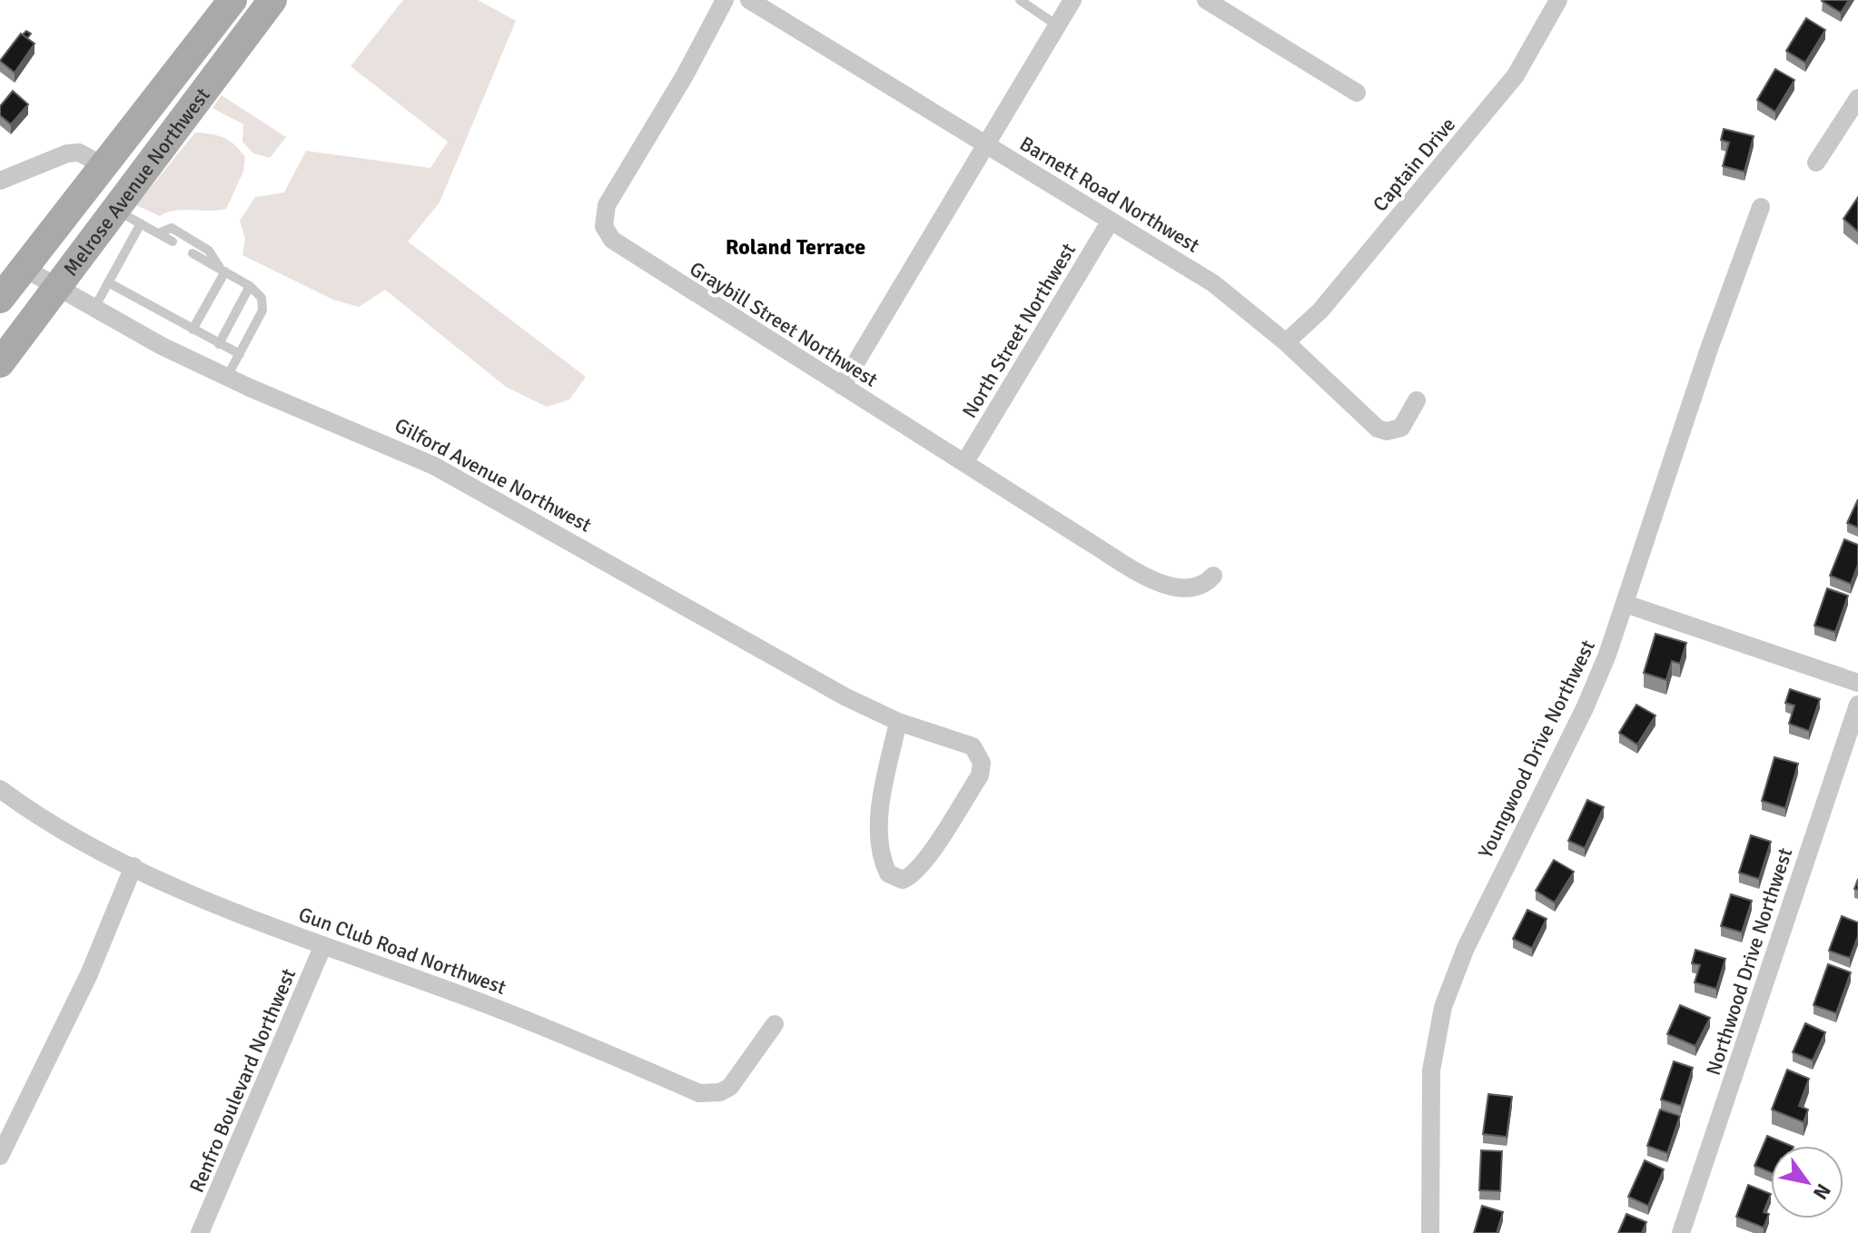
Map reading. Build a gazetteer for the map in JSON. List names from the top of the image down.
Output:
{
  "streets": {
    "main road": ["Melrose Avenue Northwest"],
    "street": [
      "Captain Drive",
      "Barnett Road Northwest",
      "Graybill Street Northwest",
      "North Street Northwest",
      "Gilford Avenue Northwest",
      "Youngwood Drive Northwest",
      "Gun Club Road Northwest",
      "Northwood Drive Northwest",
      "Renfro Boulevard Northwest"
    ]
  },
  "crossings": [
    ["Captain Drive", "Barnett Road Northwest"],
    ["Melrose Avenue Northwest", "Gilford Avenue Northwest"],
    ["Barnett Road Northwest", "North Street Northwest"],
    ["Graybill Street Northwest", "North Street Northwest"],
    ["Gun Club Road Northwest", "Renfro Boulevard Northwest"]
  ],
  "districts": ["Roland Terrace"],
  "north": "bottom right"
}
